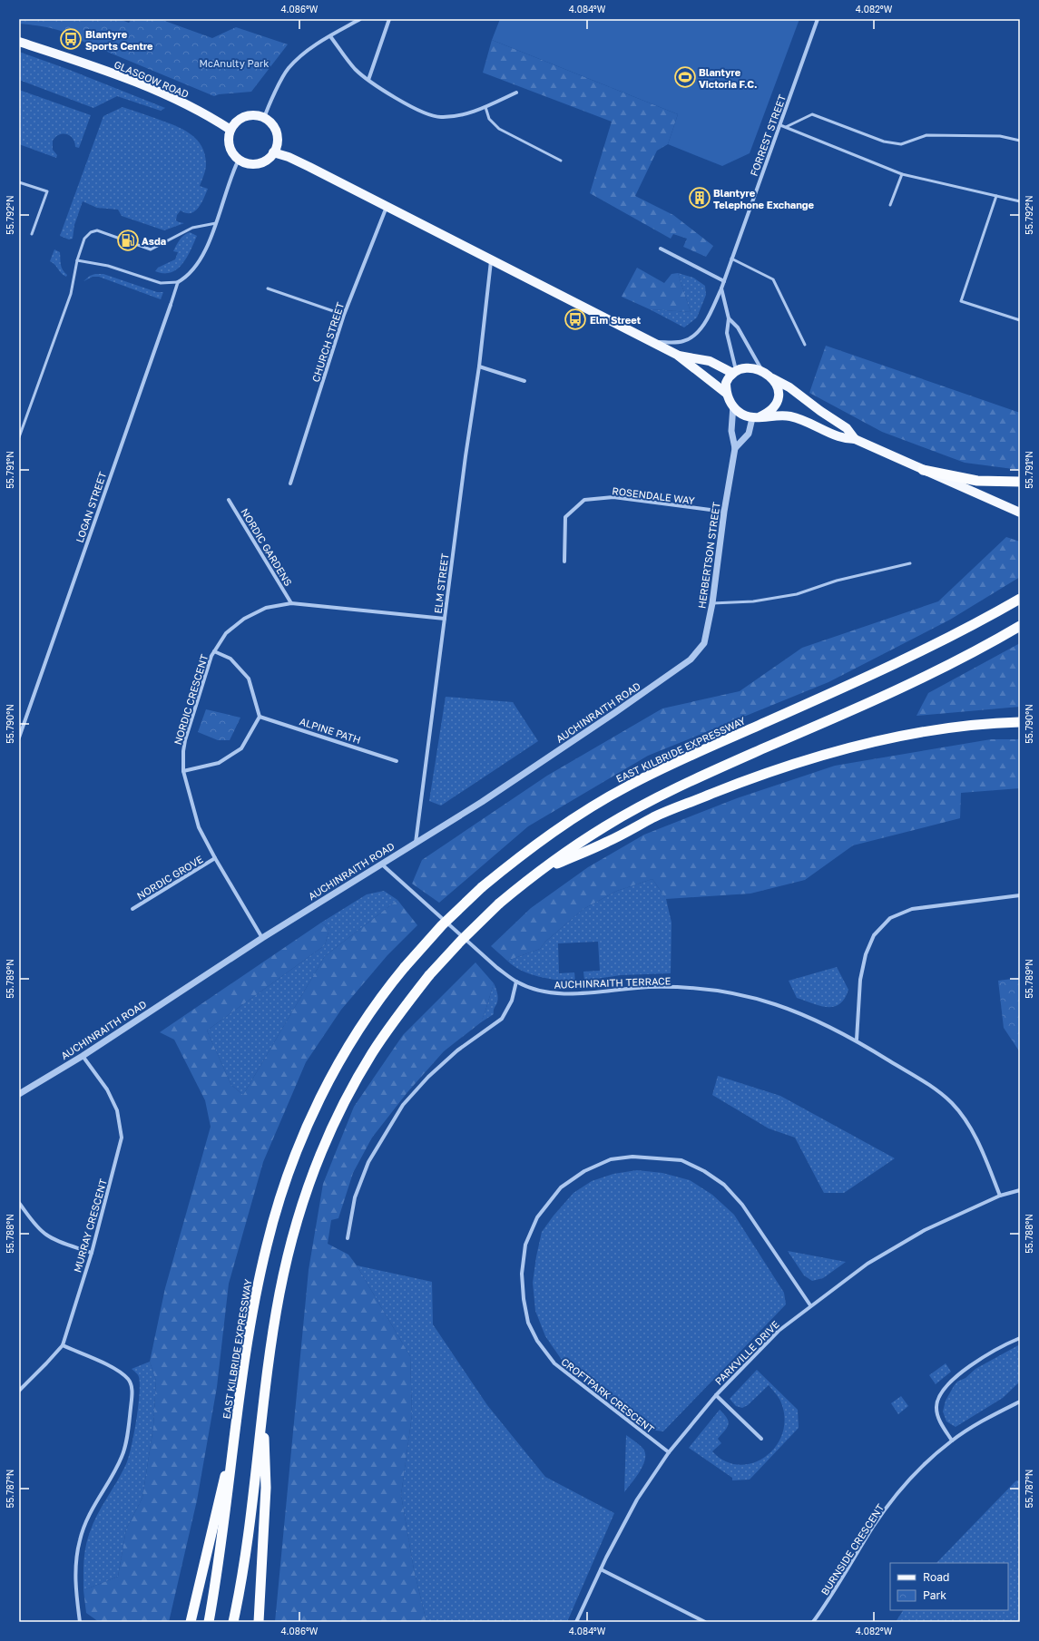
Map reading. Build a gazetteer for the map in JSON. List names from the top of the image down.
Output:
{
  "streets": {
    "highway": ["EAST KILBRIDE EXPRESSWAY"],
    "main road": ["GLASGOW ROAD"],
    "street": [
      "FORREST STREET",
      "CHURCH STREET",
      "ROSENDALE WAY",
      "LOGAN STREET",
      "NORDIC GARDENS",
      "HERBERTSON STREET",
      "ELM STREET",
      "NORDIC CRESCENT",
      "AUCHINRAITH ROAD",
      "ALPINE PATH",
      "NORDIC GROVE",
      "AUCHINRAITH TERRACE",
      "MURRAY CRESCENT",
      "PARKVILLE DRIVE",
      "CROFTPARK CRESCENT",
      "BURNSIDE CRESCENT"
    ]
  },
  "crossings": [
    ["ROSENDALE WAY", "HERBERTSON STREET"],
    ["NORDIC GARDENS", "NORDIC CRESCENT"],
    ["HERBERTSON STREET", "AUCHINRAITH ROAD"],
    ["ELM STREET", "NORDIC CRESCENT"],
    ["ELM STREET", "AUCHINRAITH ROAD"],
    ["NORDIC CRESCENT", "AUCHINRAITH ROAD"],
    ["NORDIC CRESCENT", "NORDIC GROVE"],
    ["AUCHINRAITH ROAD", "AUCHINRAITH TERRACE"],
    ["AUCHINRAITH ROAD", "MURRAY CRESCENT"],
    ["AUCHINRAITH TERRACE", "PARKVILLE DRIVE"],
    ["PARKVILLE DRIVE", "CROFTPARK CRESCENT"]
  ],
  "parks": ["McAnulty Park"],
  "places": {
    "bus stop": ["Blantyre Sports Centre", "Elm Street"],
    "sports": ["Blantyre Victoria F.C."],
    "building": ["Blantyre Telephone Exchange"],
    "fuel station": ["Asda"]
  },
  "legend": ["Road", "Park"],
  "coordinates": [
    "4.086°W",
    "4.084°W",
    "4.082°W",
    "55.792°N",
    "55.791°N",
    "55.790°N",
    "55.789°N",
    "55.788°N",
    "55.787°N"
  ]
}
